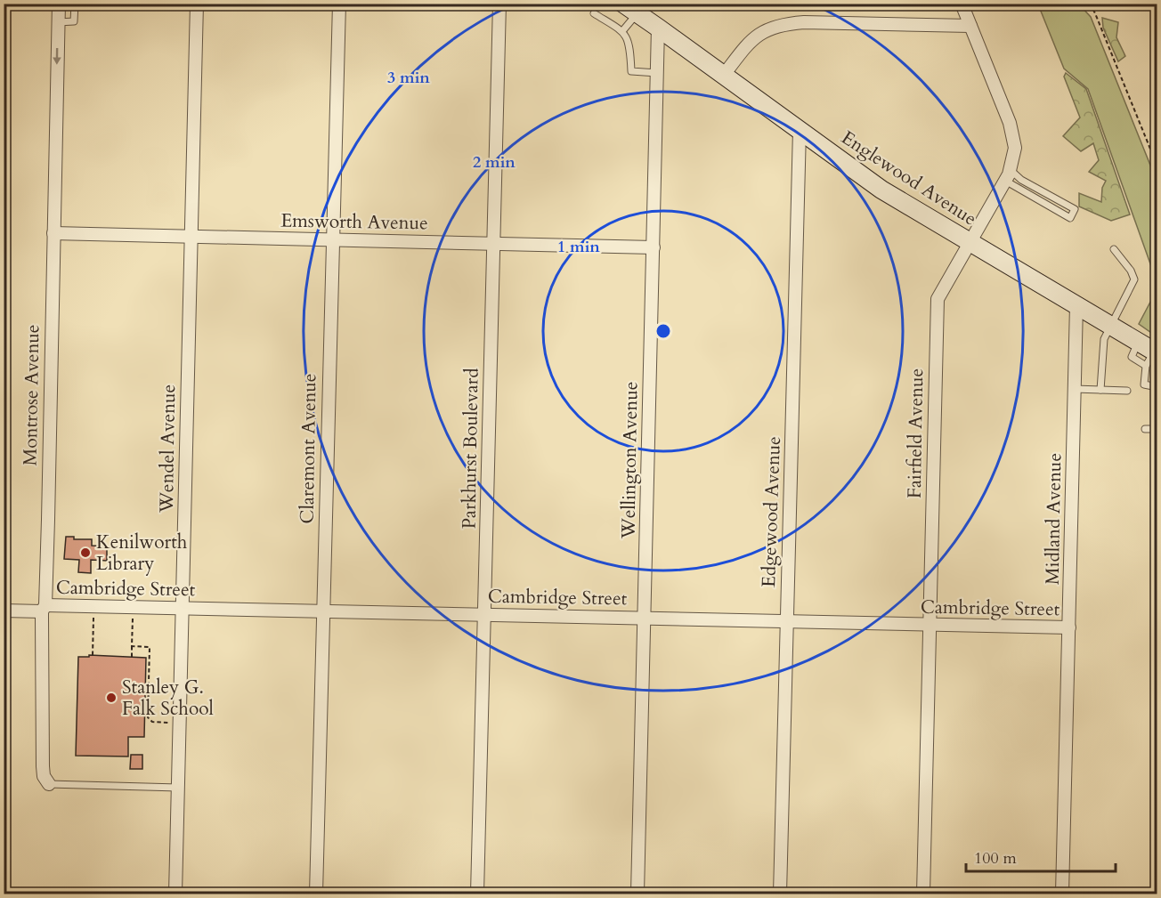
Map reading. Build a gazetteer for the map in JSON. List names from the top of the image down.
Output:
{
  "streets": {
    "street": [
      "Englewood Avenue",
      "Emsworth Avenue",
      "Montrose Avenue",
      "Fairfield Avenue",
      "Wendel Avenue",
      "Claremont Avenue",
      "Parkhurst Boulevard",
      "Wellington Avenue",
      "Edgewood Avenue",
      "Midland Avenue",
      "Cambridge Street"
    ]
  },
  "crossings": [
    ["Englewood Avenue", "Fairfield Avenue"],
    ["Englewood Avenue", "Wellington Avenue"],
    ["Englewood Avenue", "Edgewood Avenue"],
    ["Englewood Avenue", "Midland Avenue"],
    ["Emsworth Avenue", "Montrose Avenue"],
    ["Emsworth Avenue", "Wendel Avenue"],
    ["Emsworth Avenue", "Claremont Avenue"],
    ["Emsworth Avenue", "Parkhurst Boulevard"],
    ["Emsworth Avenue", "Wellington Avenue"],
    ["Montrose Avenue", "Cambridge Street"],
    ["Fairfield Avenue", "Cambridge Street"],
    ["Wendel Avenue", "Cambridge Street"],
    ["Claremont Avenue", "Cambridge Street"],
    ["Parkhurst Boulevard", "Cambridge Street"],
    ["Wellington Avenue", "Cambridge Street"],
    ["Edgewood Avenue", "Cambridge Street"],
    ["Midland Avenue", "Cambridge Street"]
  ],
  "places": ["Kenilworth Library", "Stanley G. Falk School"],
  "scale_bar": "100 m",
  "rings": ["3 min", "2 min", "1 min"]
}
